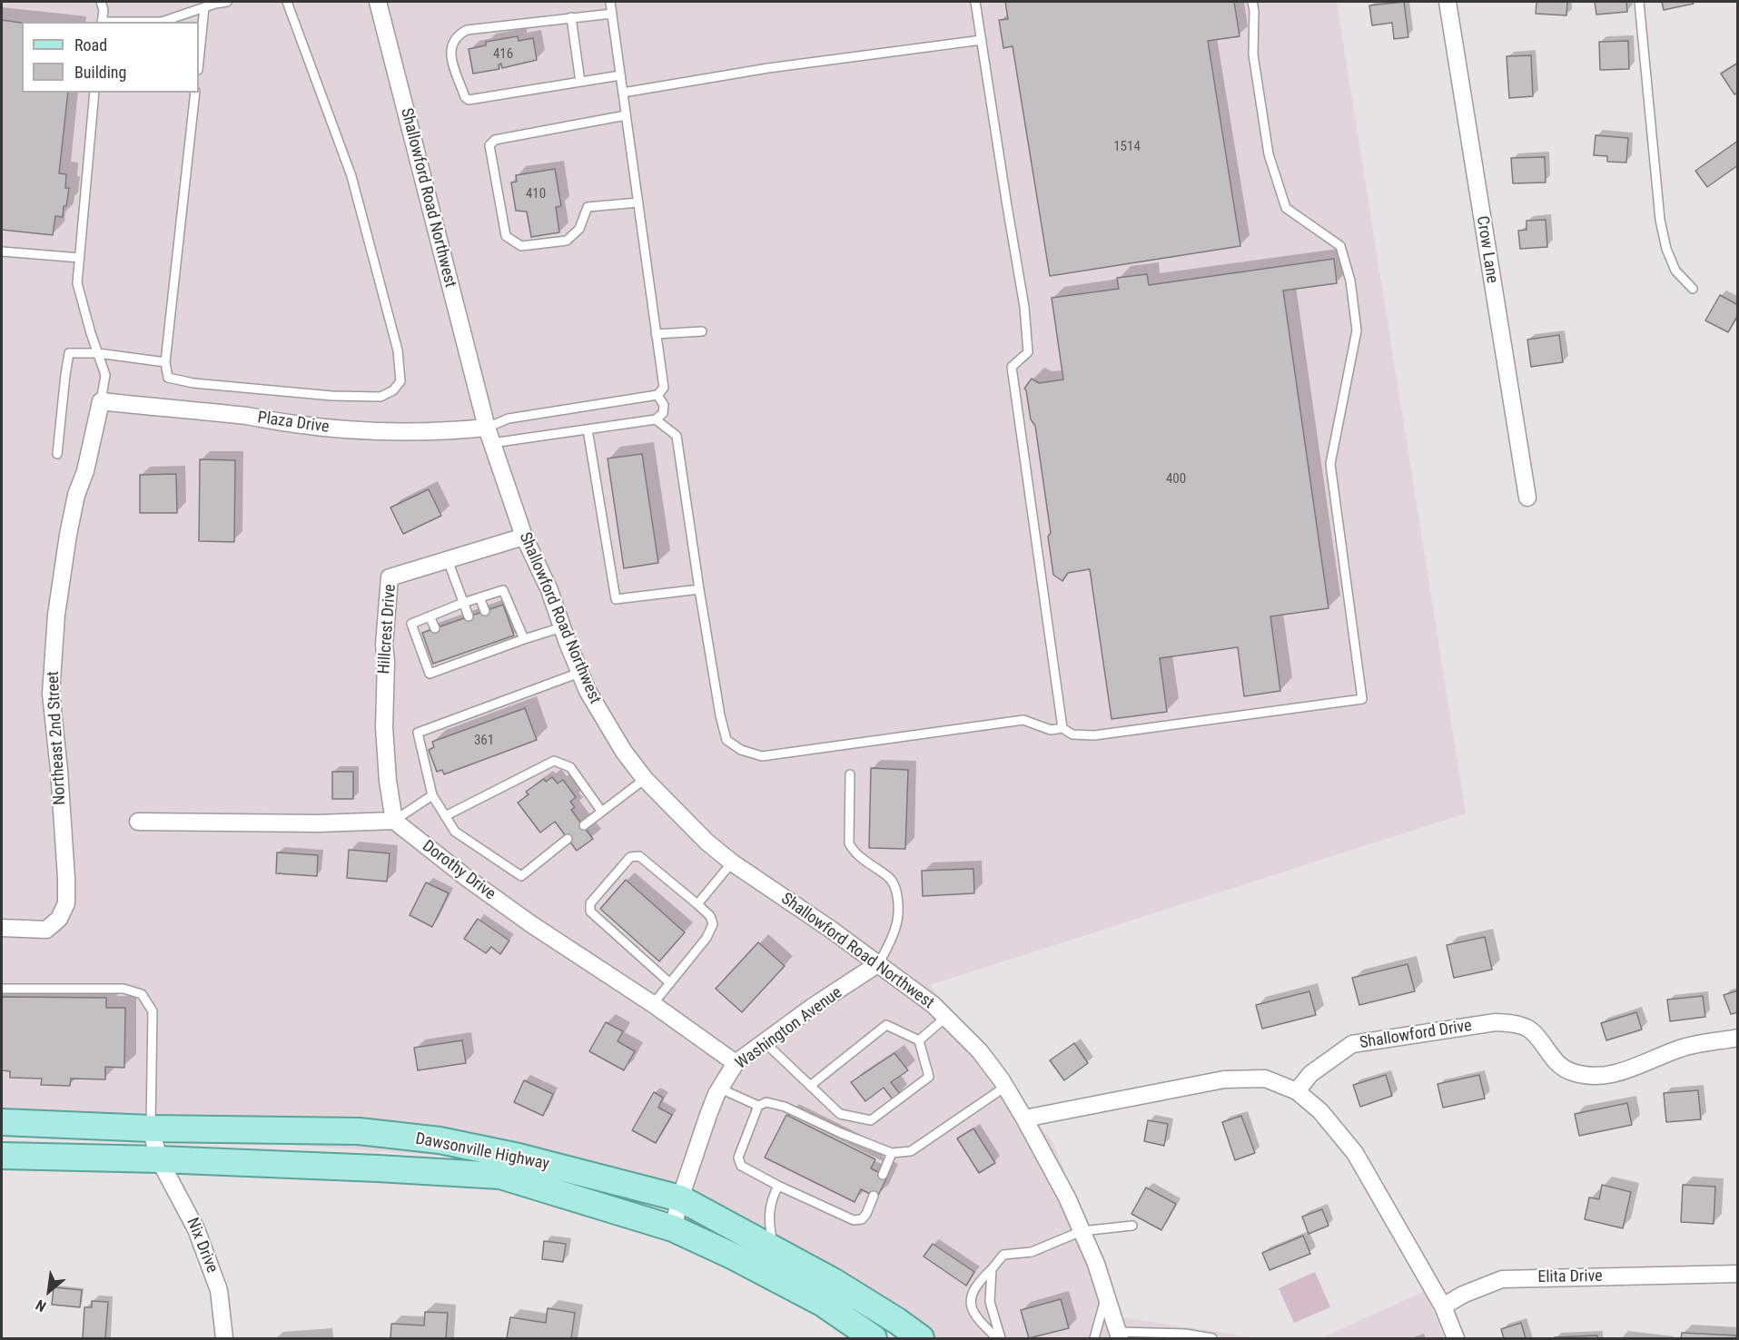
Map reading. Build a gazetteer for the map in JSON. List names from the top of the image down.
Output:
{
  "streets": {
    "main road": ["Dawsonville Highway"],
    "street": [
      "Shallowford Road Northwest",
      "Crow Lane",
      "Plaza Drive",
      "Hillcrest Drive",
      "Northeast 2nd Street",
      "Dorothy Drive",
      "Washington Avenue",
      "Shallowford Drive",
      "Nix Drive",
      "Elita Drive"
    ]
  },
  "crossings": [
    ["Shallowford Road Northwest", "Plaza Drive"],
    ["Shallowford Road Northwest", "Hillcrest Drive"],
    ["Shallowford Road Northwest", "Washington Avenue"],
    ["Plaza Drive", "Northeast 2nd Street"],
    ["Hillcrest Drive", "Dorothy Drive"],
    ["Dorothy Drive", "Washington Avenue"],
    ["Washington Avenue", "Dawsonville Highway"],
    ["Dawsonville Highway", "Nix Drive"]
  ],
  "house_numbers": [
    "416",
    "1514",
    "410",
    "400",
    "361"
  ],
  "legend": ["Road", "Building"],
  "north": "bottom left"
}
